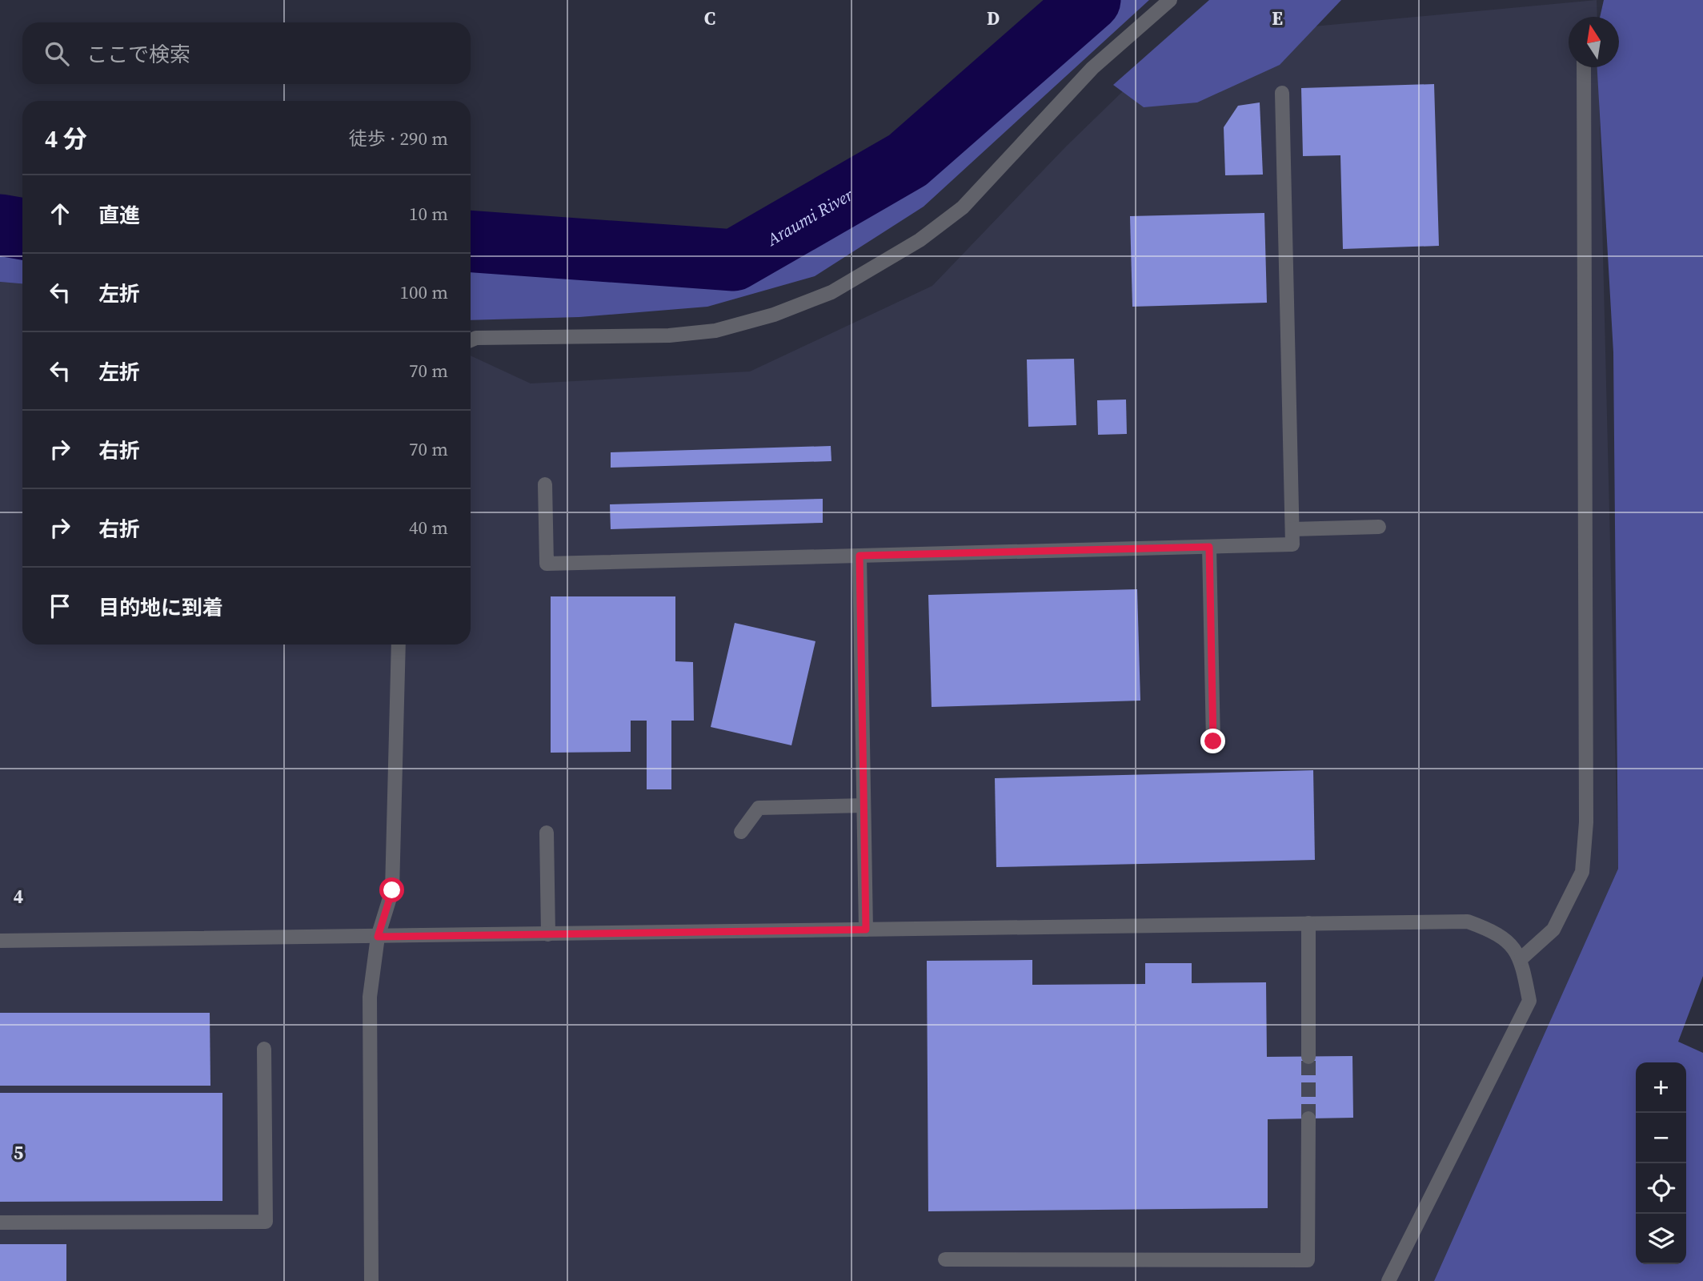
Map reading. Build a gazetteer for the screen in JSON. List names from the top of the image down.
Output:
{
  "water": ["Araumi River"],
  "north": "top",
  "page": {
    "search": "ここで検索",
    "heading": ["4 分", "徒歩 · 290 m"],
    "list": [
      ["直進", "10 m"],
      ["左折", "100 m"],
      ["左折", "70 m"],
      ["右折", "70 m"],
      ["右折", "40 m"],
      "目的地に到着"
    ],
    "map_buttons": ["+", "−"]
  },
  "grid": {
    "columns": ["C", "D", "E"],
    "rows": ["4", "5"]
  }
}
